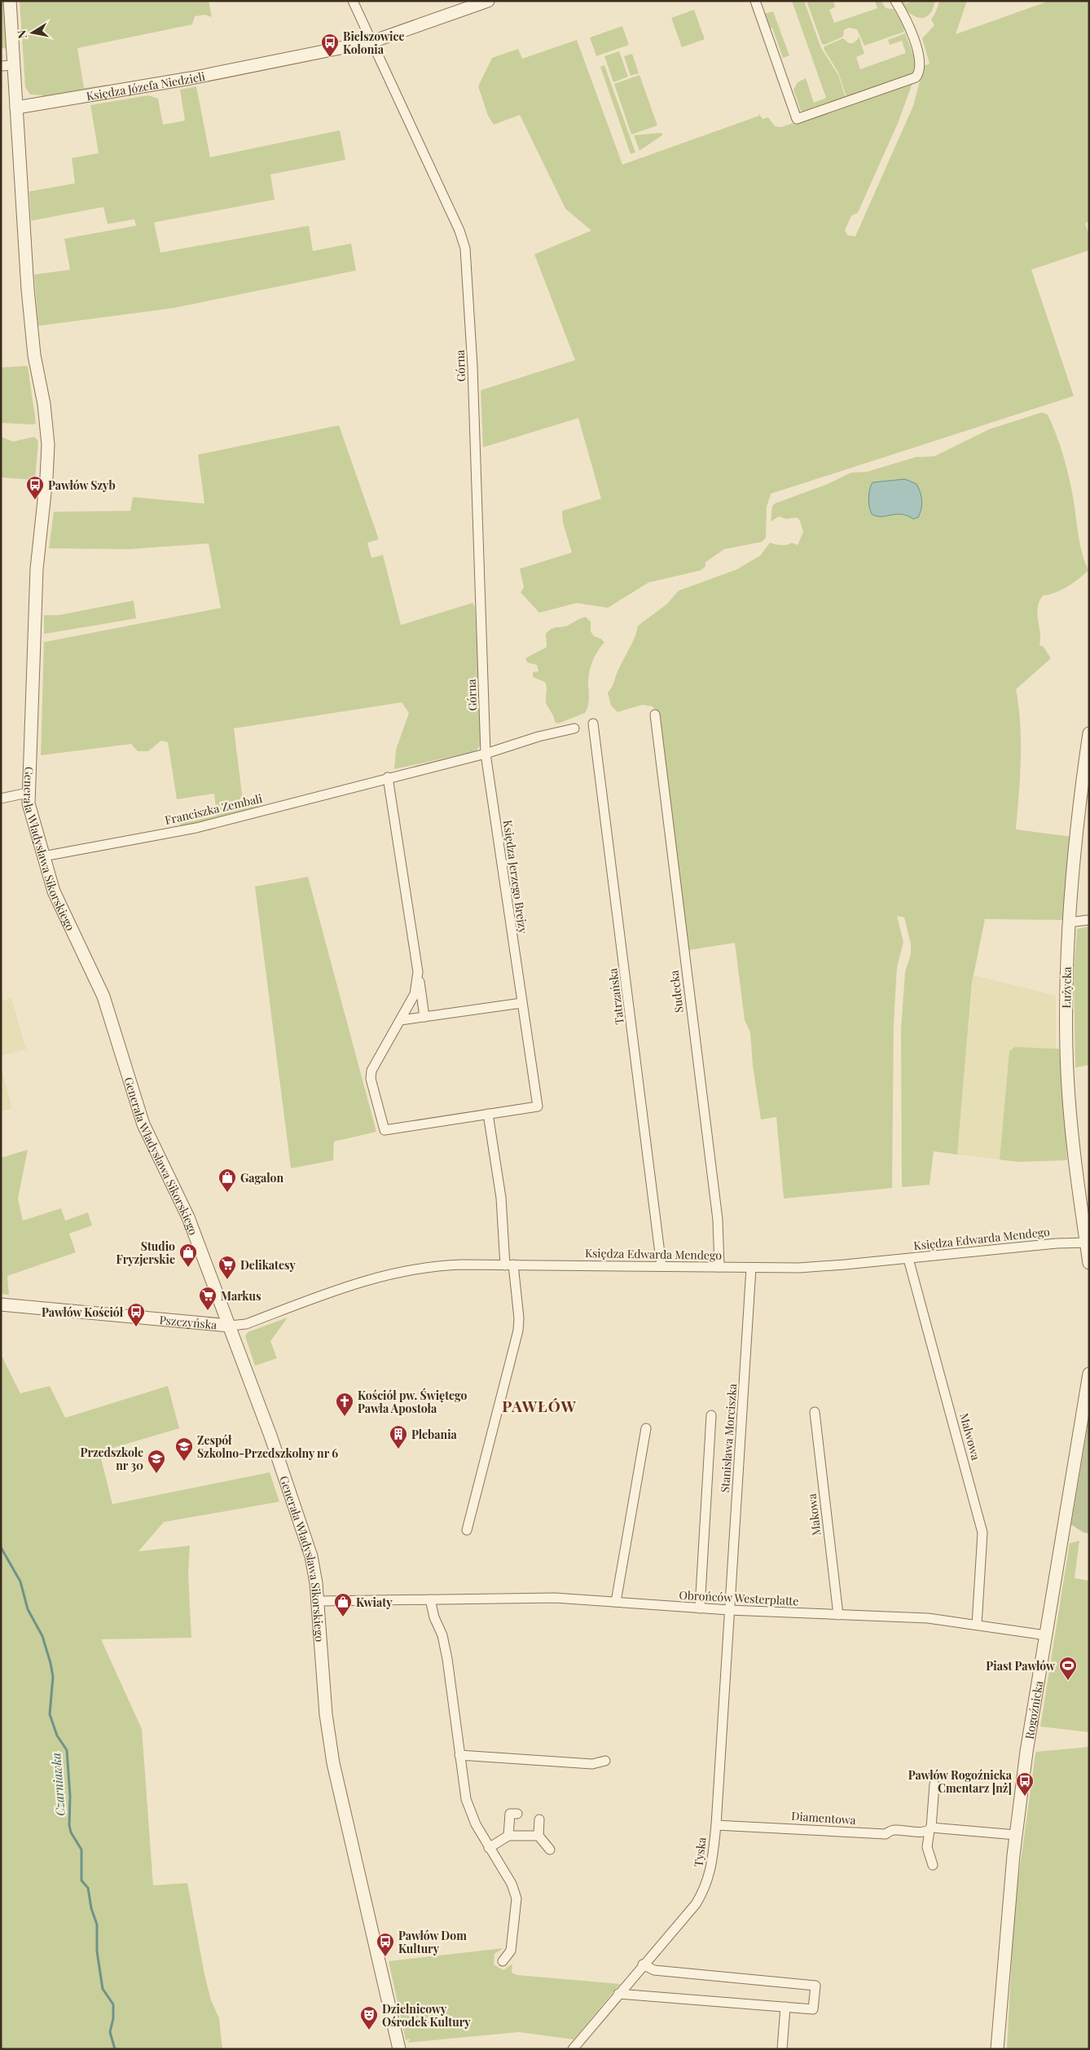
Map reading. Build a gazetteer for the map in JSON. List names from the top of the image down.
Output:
{
  "streets": {
    "street": [
      "Księdza Józefa Niedzieli",
      "Górna",
      "Franciszka Zembali",
      "Generała Władysława Sikorskiego",
      "Księdza Jerzego Brejzy",
      "Łużycka",
      "Sudecka",
      "Tatrzańska",
      "Księdza Edwarda Mendego",
      "Pszczyńska",
      "Malwowa",
      "Stanisława Morciszka",
      "Makowa",
      "Obrońców Westerplatte",
      "Rogoźnicka",
      "Diamentowa",
      "Tyska"
    ]
  },
  "crossings": [
    ["Księdza Józefa Niedzieli", "Górna"],
    ["Księdza Józefa Niedzieli", "Generała Władysława Sikorskiego"],
    ["Górna", "Franciszka Zembali"],
    ["Górna", "Księdza Jerzego Brejzy"],
    ["Franciszka Zembali", "Generała Władysława Sikorskiego"],
    ["Franciszka Zembali", "Księdza Jerzego Brejzy"],
    ["Generała Władysława Sikorskiego", "Księdza Edwarda Mendego"],
    ["Generała Władysława Sikorskiego", "Pszczyńska"],
    ["Generała Władysława Sikorskiego", "Obrońców Westerplatte"],
    ["Łużycka", "Księdza Edwarda Mendego"],
    ["Sudecka", "Księdza Edwarda Mendego"],
    ["Tatrzańska", "Księdza Edwarda Mendego"],
    ["Księdza Edwarda Mendego", "Pszczyńska"],
    ["Księdza Edwarda Mendego", "Malwowa"],
    ["Księdza Edwarda Mendego", "Stanisława Morciszka"],
    ["Malwowa", "Obrońców Westerplatte"],
    ["Stanisława Morciszka", "Obrońców Westerplatte"],
    ["Stanisława Morciszka", "Tyska"],
    ["Makowa", "Obrońców Westerplatte"],
    ["Obrońców Westerplatte", "Rogoźnicka"],
    ["Obrońców Westerplatte", "Tyska"],
    ["Rogoźnicka", "Diamentowa"],
    ["Diamentowa", "Tyska"]
  ],
  "districts": ["PAWŁÓW"],
  "water": ["Czarniawka"],
  "places": {
    "bus stop": [
      "Bielszowice Kolonia",
      "Pawłów Szyb",
      "Pawłów Kościół",
      "Pawłów Rogoźnicka Cmentarz [nż]",
      "Pawłów Dom Kultury"
    ],
    "shop": ["Gagalon", "Studio Fryzjerskie", "Kwiaty"],
    "supermarket": ["Delikatesy", "Markus"],
    "church": ["Kościół pw. Świętego Pawła Apostoła"],
    "building": ["Plebania"],
    "school or university": ["Zespół Szkolno-Przedszkolny nr 6", "Przedszkole nr 30"],
    "sports": ["Piast Pawłów"],
    "theatre": ["Dzielnicowy Ośrodek Kultury"]
  },
  "north": "left"
}
